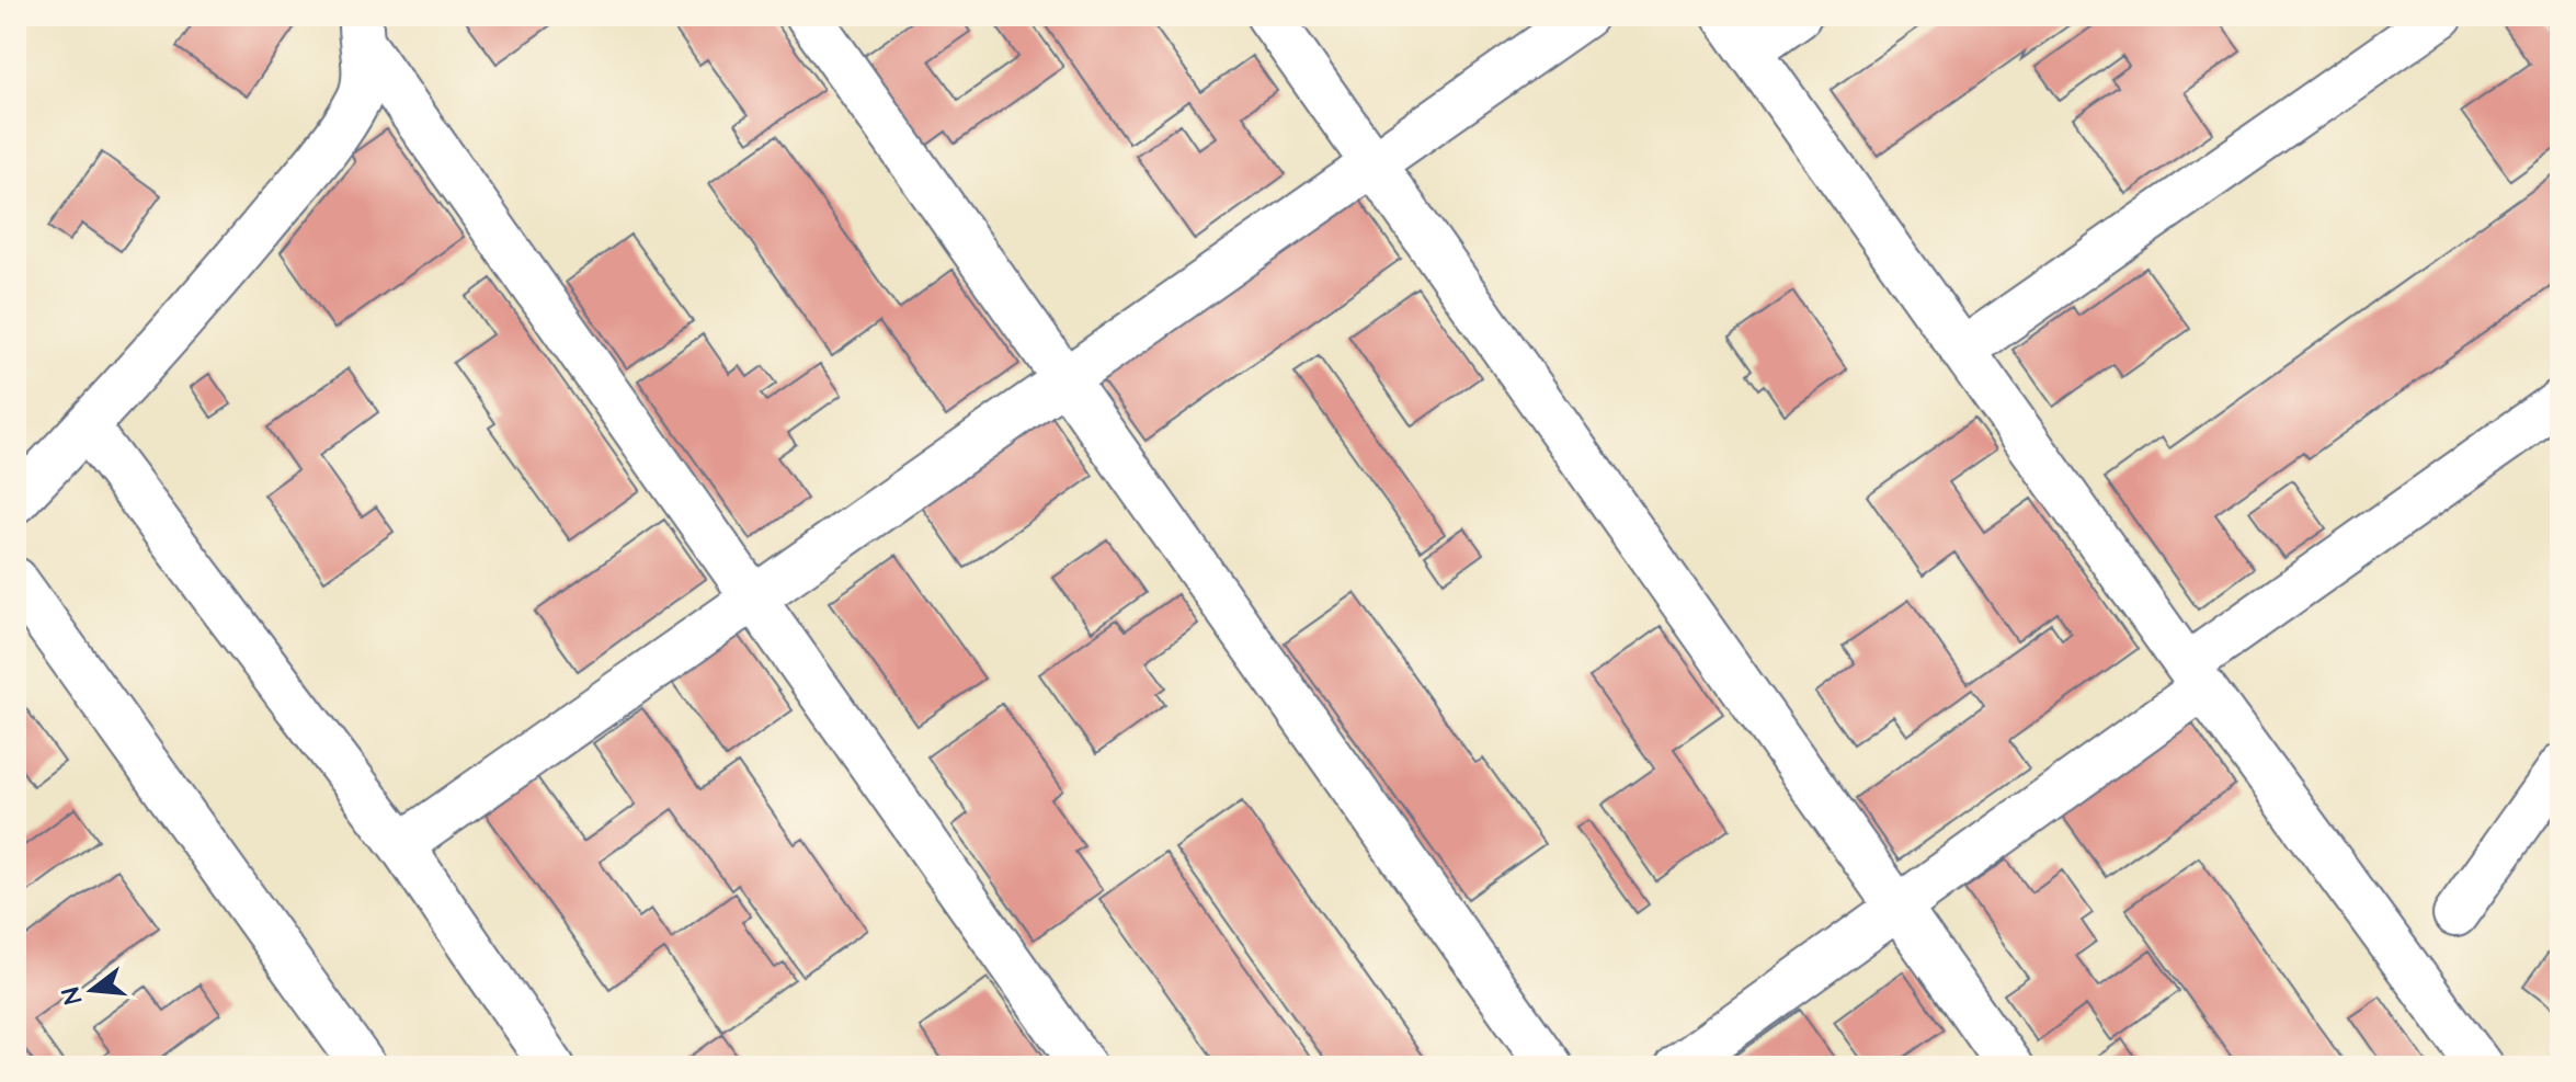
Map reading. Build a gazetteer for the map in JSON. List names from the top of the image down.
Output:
{
  "north": "left"
}
